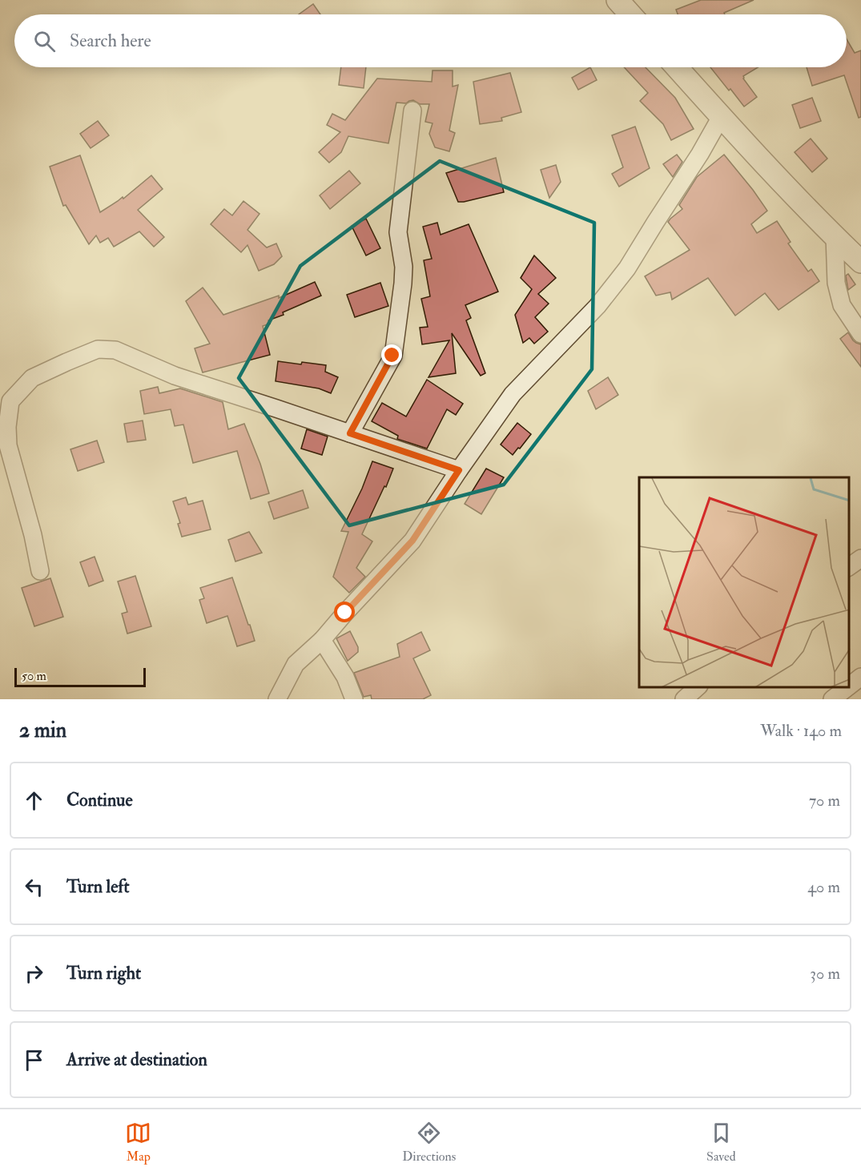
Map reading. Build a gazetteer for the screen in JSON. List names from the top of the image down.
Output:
{
  "scale_bar": "50 m",
  "page": {
    "search": "Search here",
    "scale": "50 m",
    "heading": ["2 min", "Walk · 140 m"],
    "list": [
      ["Continue", "70 m"],
      ["Turn left", "40 m"],
      ["Turn right", "30 m"],
      "Arrive at destination"
    ],
    "nav": ["Map", "Directions", "Saved"]
  }
}
